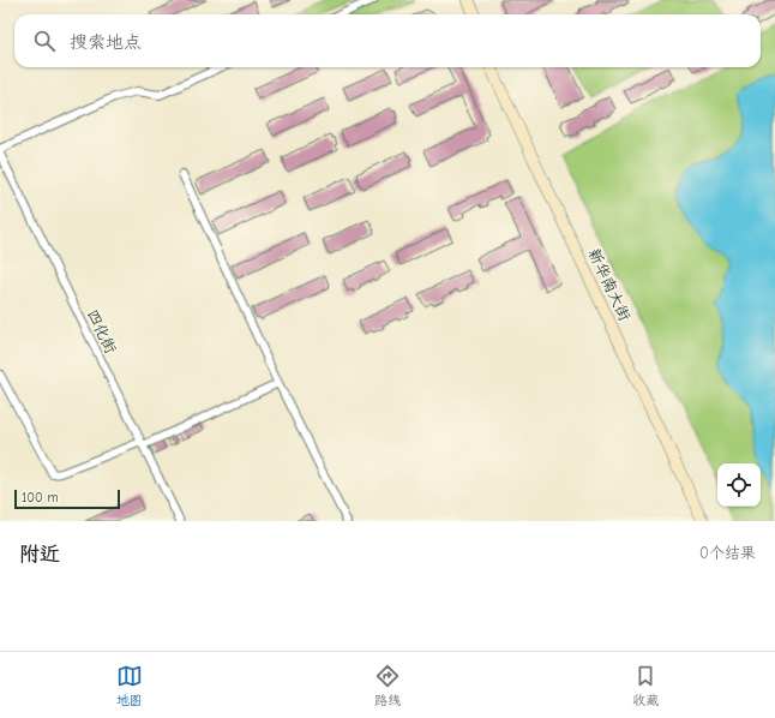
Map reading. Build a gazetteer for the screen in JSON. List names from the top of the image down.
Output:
{
  "streets": {
    "main road": ["新华南大街"],
    "street": ["四化街"]
  },
  "scale_bar": "100 m",
  "page": {
    "search": "搜索地点",
    "scale": "100 m",
    "heading": ["附近", "0个结果"],
    "nav": ["地图", "路线", "收藏"]
  }
}
